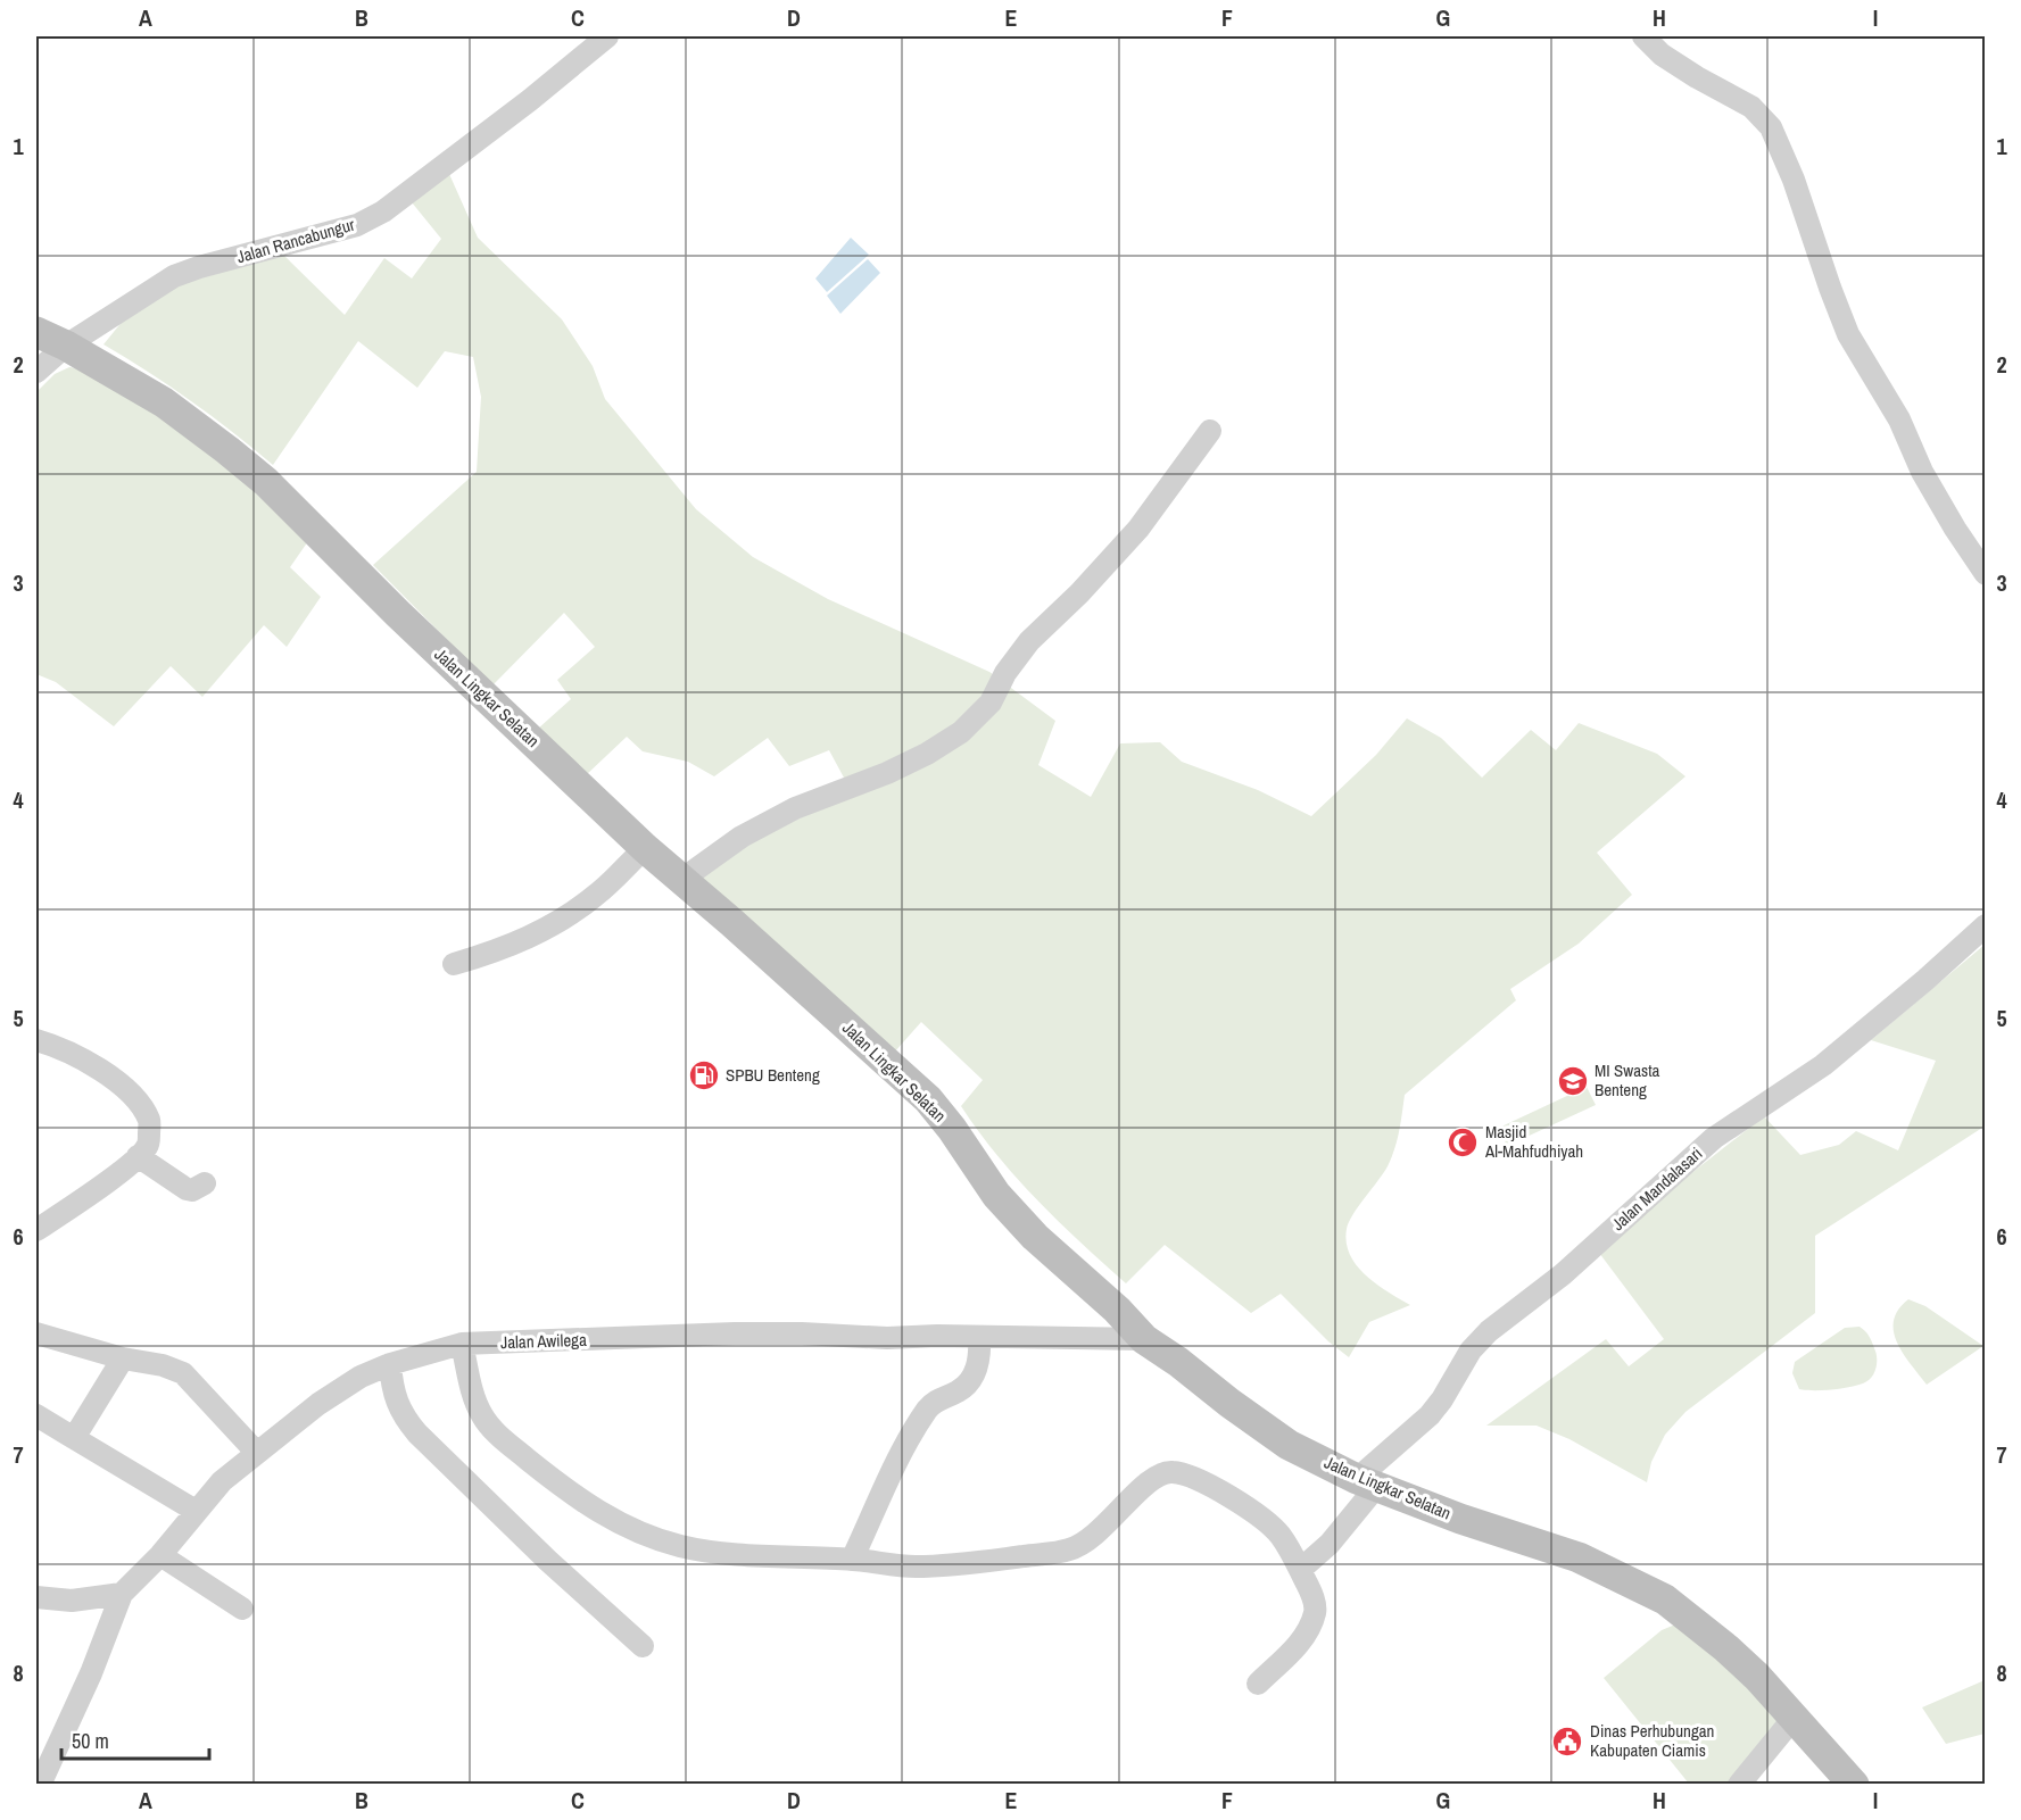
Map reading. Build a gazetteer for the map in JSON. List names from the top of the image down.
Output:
{
  "streets": {
    "street": [
      "Jalan Rancabungur",
      "Jalan Lingkar Selatan",
      "Jalan Mandalasari",
      "Jalan Awilega"
    ]
  },
  "crossings": [
    ["Jalan Rancabungur", "Jalan Lingkar Selatan"],
    ["Jalan Lingkar Selatan", "Jalan Mandalasari"],
    ["Jalan Lingkar Selatan", "Jalan Awilega"]
  ],
  "places": {
    "fuel station": ["SPBU Benteng"],
    "school or university": ["MI Swasta Benteng"],
    "mosque": ["Masjid Al-Mahfudhiyah"],
    "public building": ["Dinas Perhubungan Kabupaten Ciamis"]
  },
  "scale_bar": "50 m",
  "grid": {
    "columns": [
      "A",
      "B",
      "C",
      "D",
      "E",
      "F",
      "G",
      "H",
      "I"
    ],
    "rows": [
      "1",
      "2",
      "3",
      "4",
      "5",
      "6",
      "7",
      "8"
    ]
  }
}
